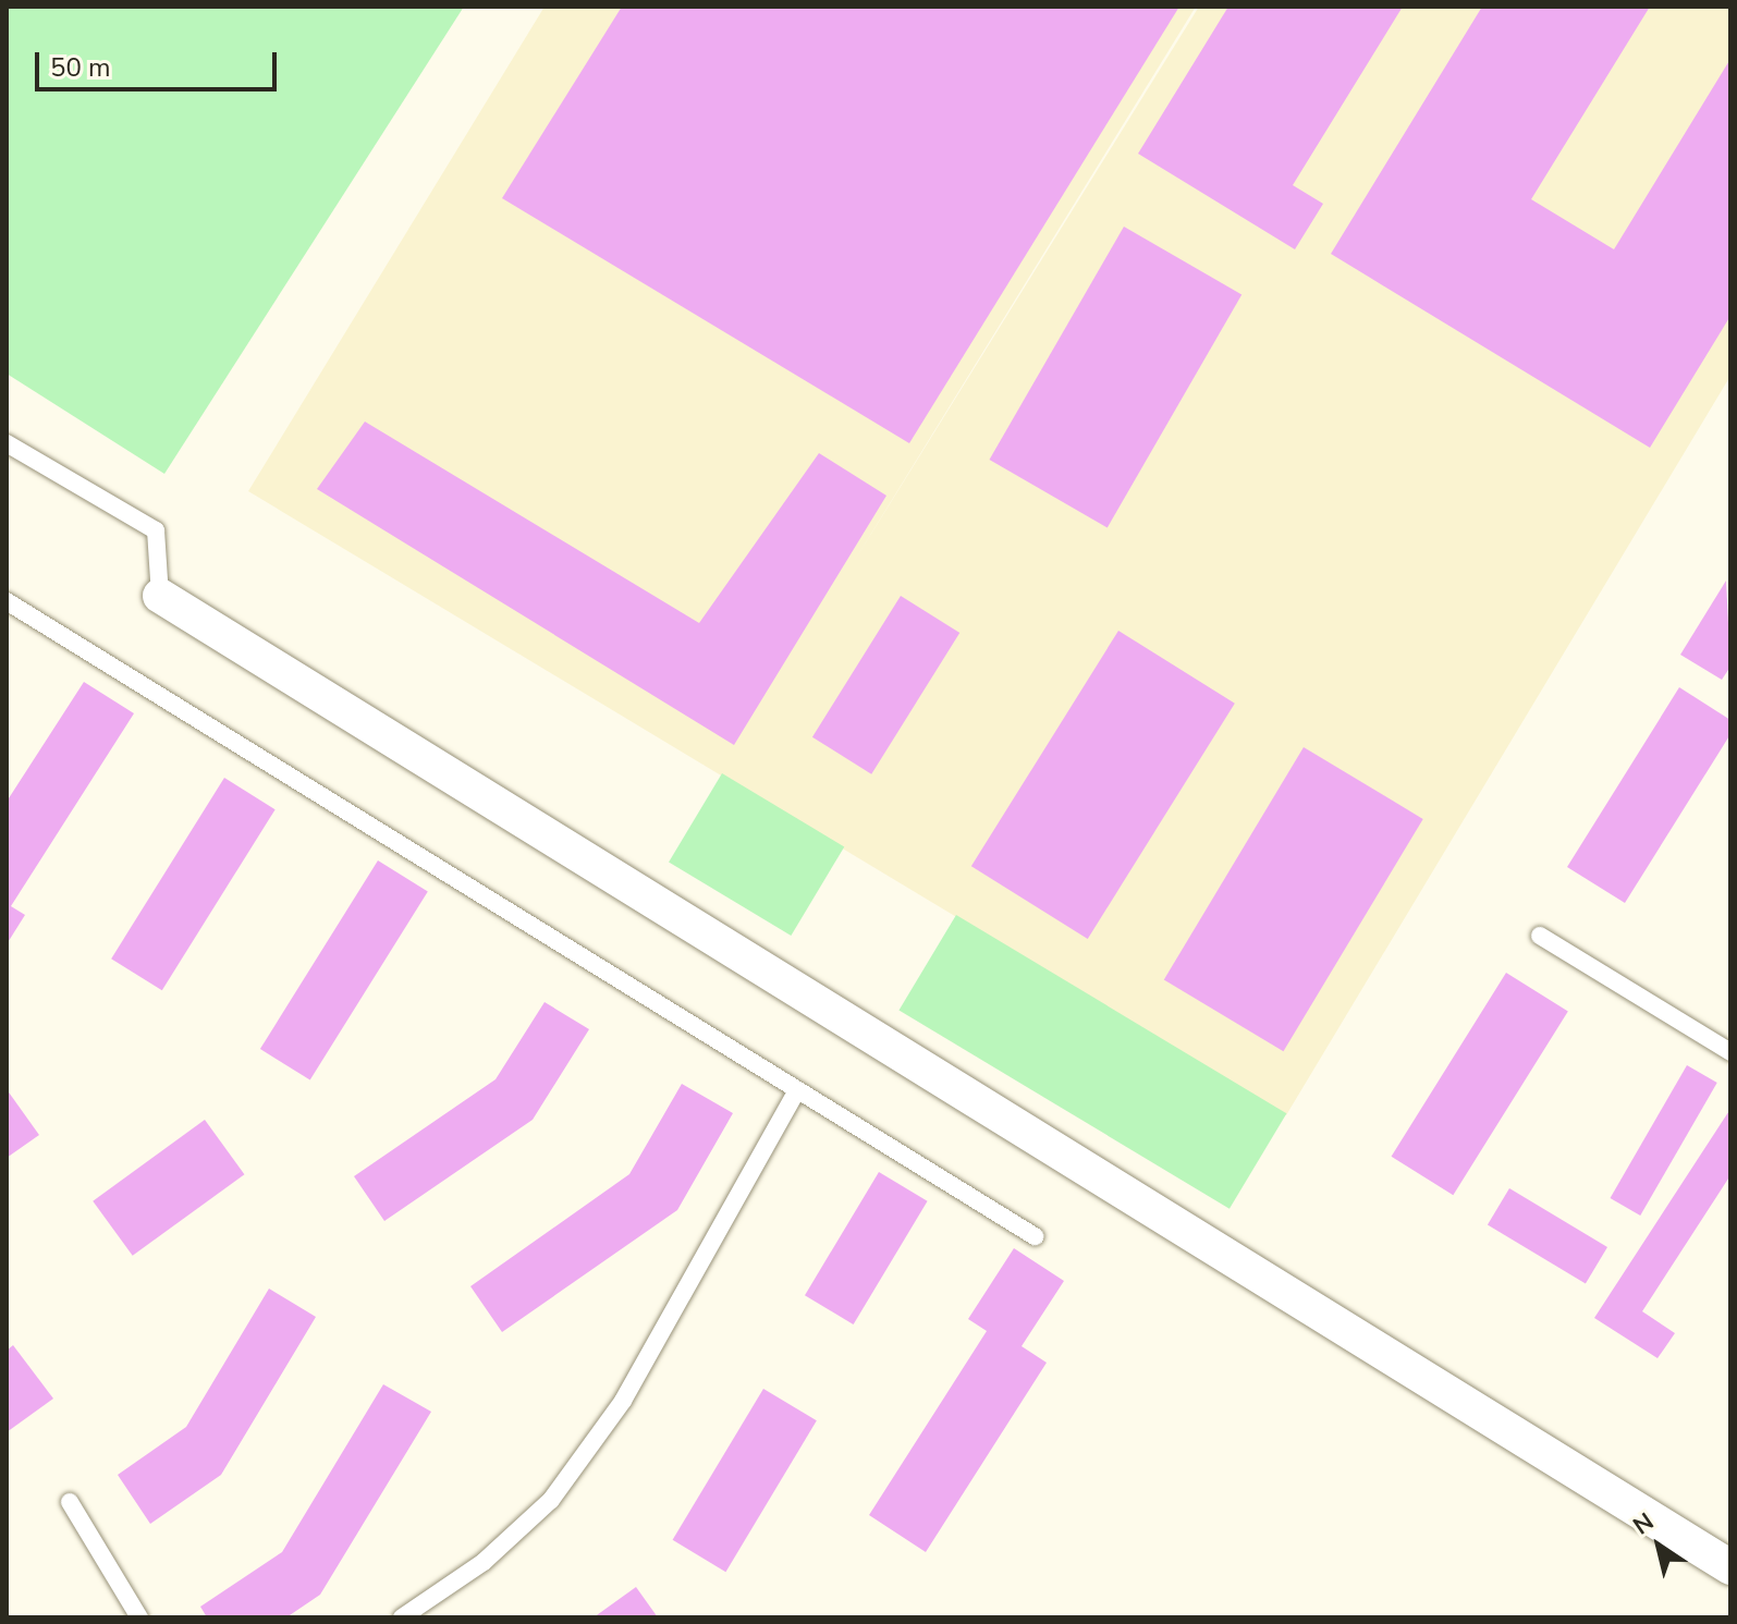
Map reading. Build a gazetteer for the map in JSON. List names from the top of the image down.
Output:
{
  "scale_bar": "50 m",
  "north": "top left"
}
